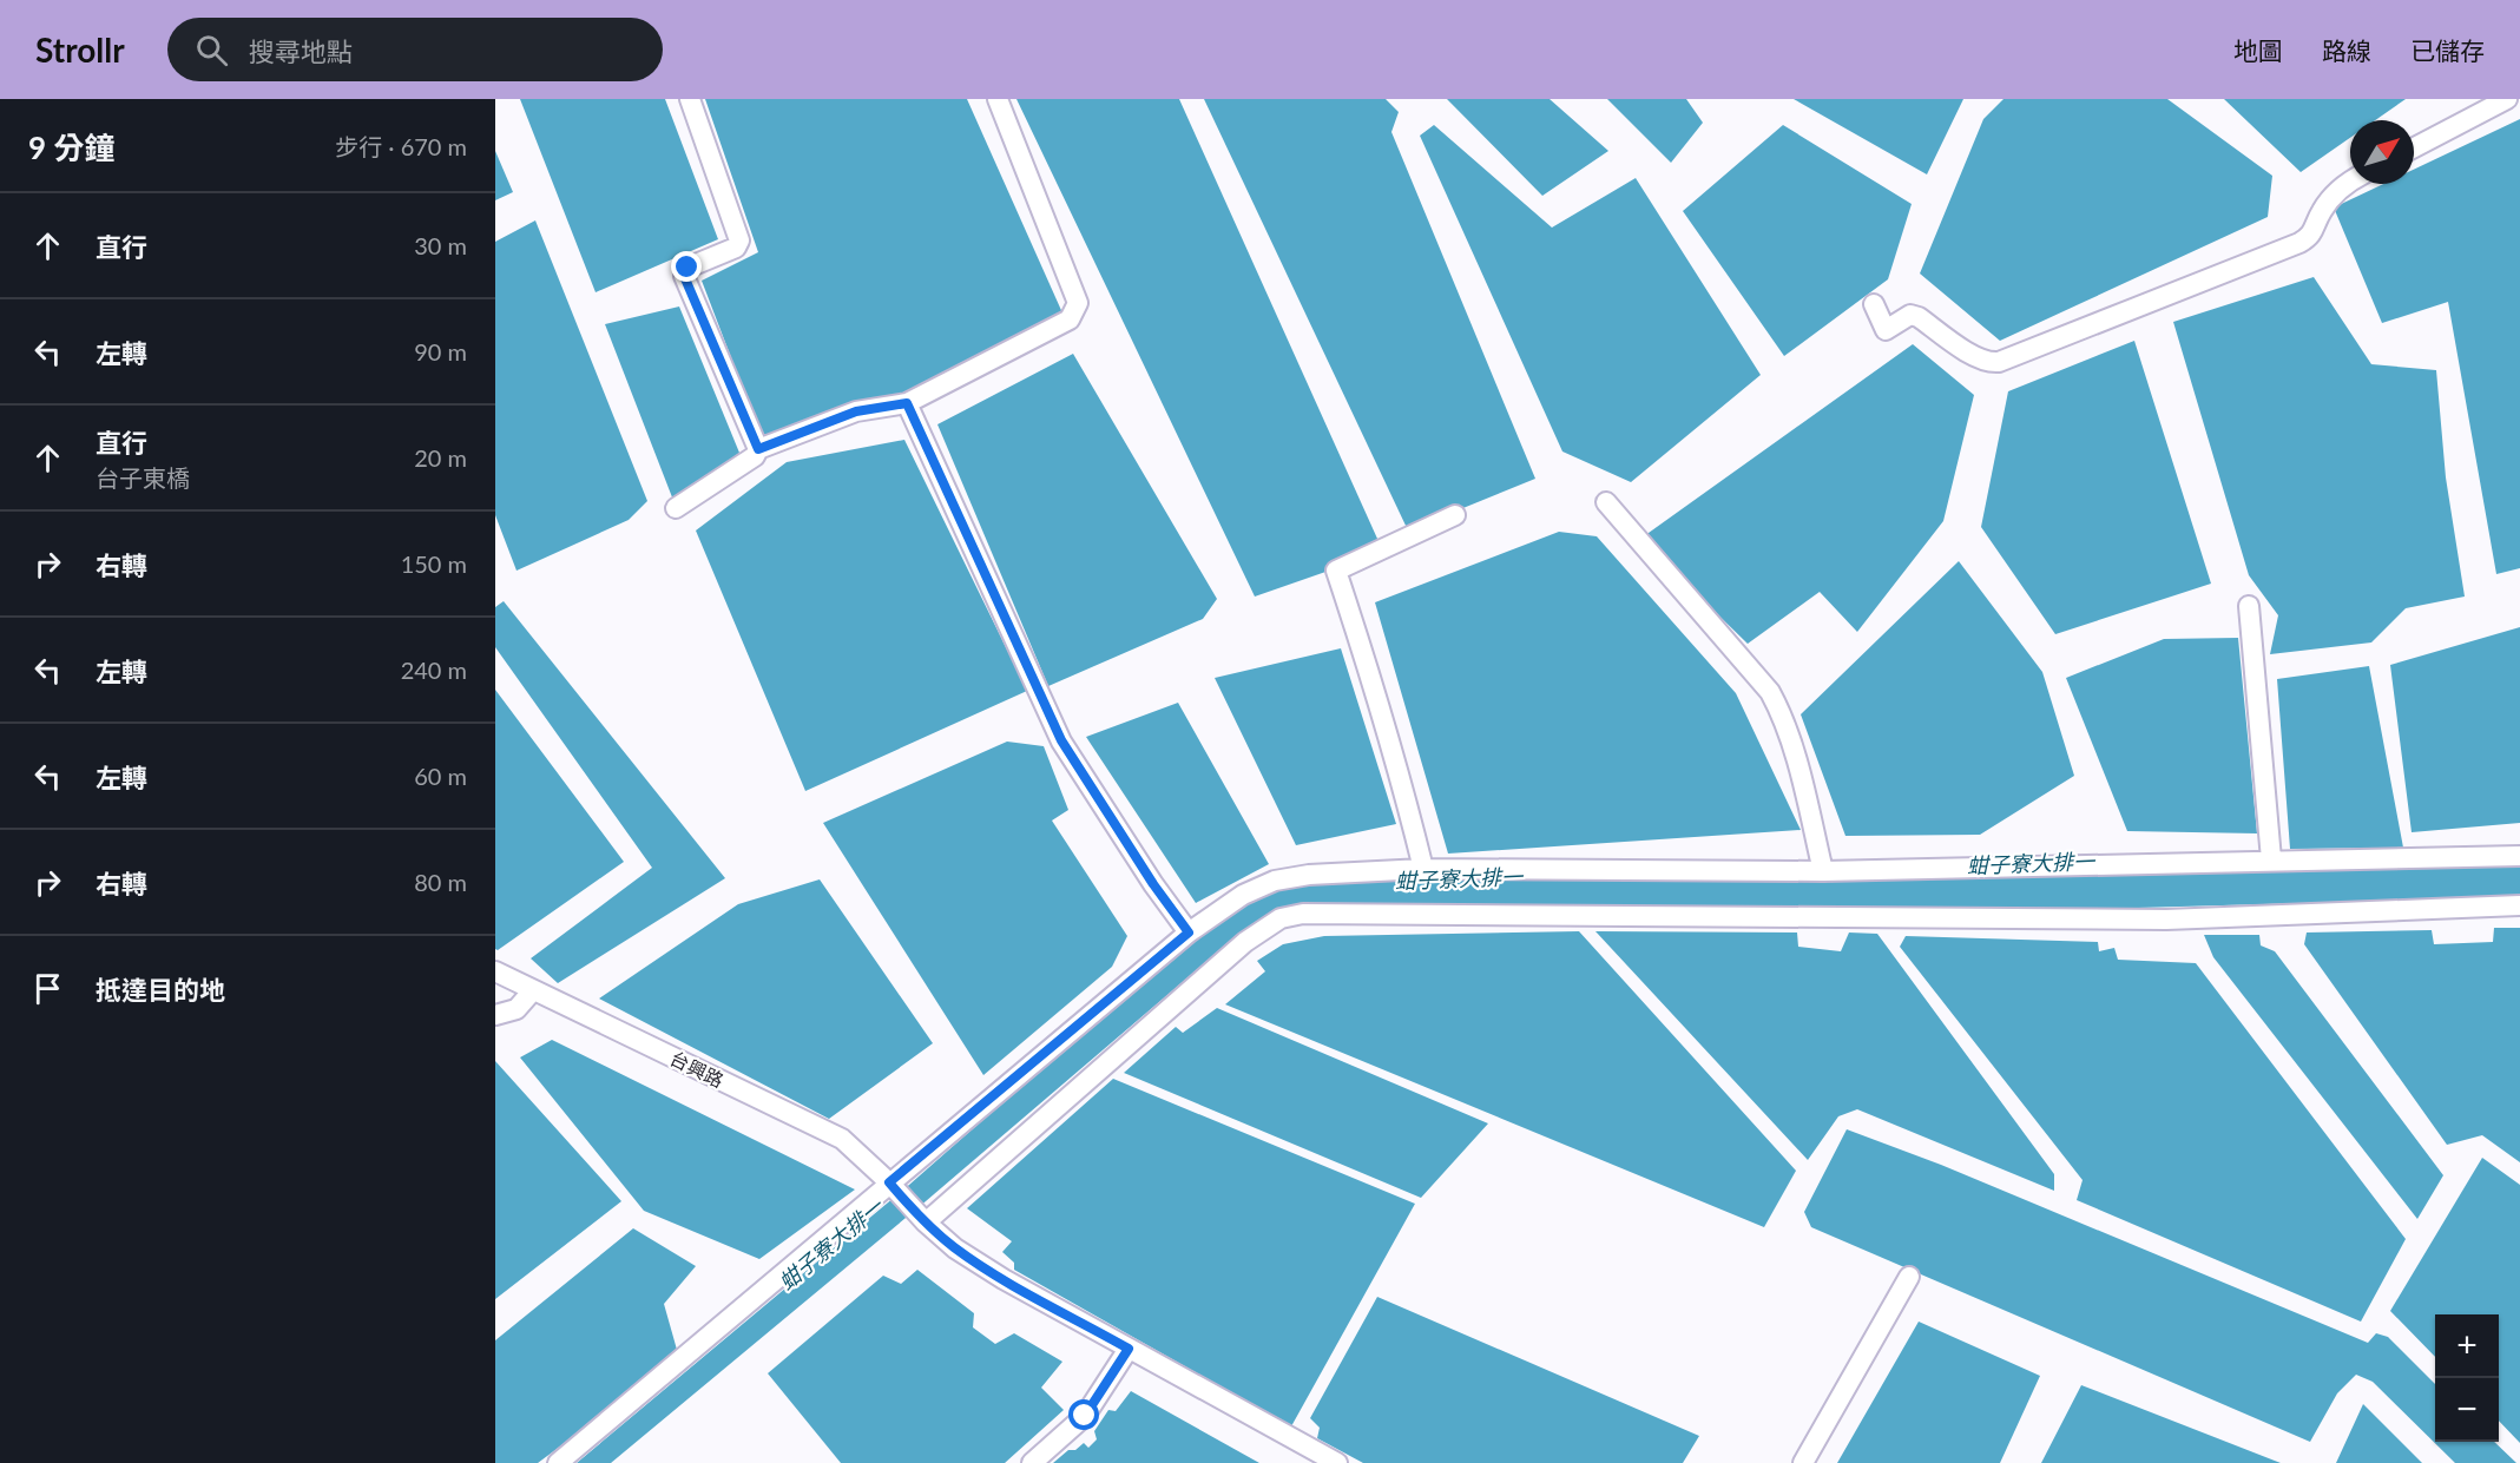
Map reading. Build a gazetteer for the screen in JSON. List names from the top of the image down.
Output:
{
  "streets": {
    "street": ["台興路"]
  },
  "water": ["蚶子寮大排一"],
  "north": "top right",
  "page": {
    "header": "Strollr",
    "search": "搜尋地點",
    "nav": ["地圖", "路線", "已儲存"],
    "heading": ["9 分鐘", "步行 · 670 m"],
    "list": [
      ["直行", "30 m"],
      ["左轉", "90 m"],
      ["直行", "台子東橋", "20 m"],
      ["右轉", "150 m"],
      ["左轉", "240 m"],
      ["左轉", "60 m"],
      ["右轉", "80 m"],
      "抵達目的地"
    ],
    "map_buttons": ["+", "−"]
  }
}
